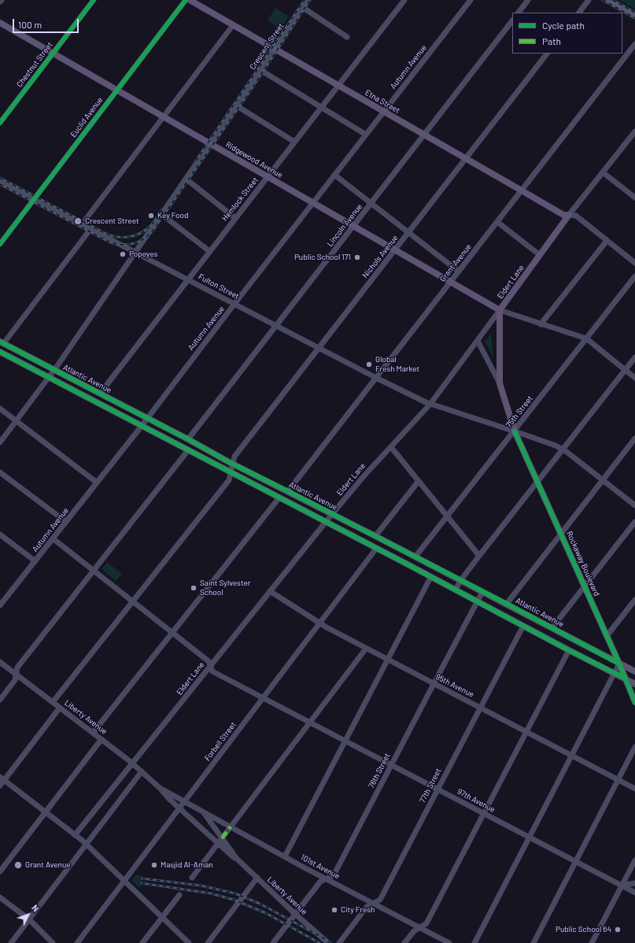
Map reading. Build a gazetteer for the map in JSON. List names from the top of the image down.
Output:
{
  "streets": {
    "main road": [
      "Etna Street",
      "Ridgewood Avenue",
      "Eldert Lane",
      "Atlantic Avenue",
      "Rockaway Boulevard"
    ],
    "street": [
      "Crescent Street",
      "Chestnut Street",
      "Autumn Avenue",
      "Euclid Avenue",
      "Hemlock Street",
      "Lincoln Avenue",
      "Nichols Avenue",
      "Grant Avenue",
      "Fulton Street",
      "75th Street",
      "95th Avenue",
      "Liberty Avenue",
      "Forbell Street",
      "76th Street",
      "77th Street",
      "97th Avenue",
      "101st Avenue"
    ]
  },
  "crossings": [
    ["Crescent Street", "Etna Street"],
    ["Crescent Street", "Ridgewood Avenue"],
    ["Crescent Street", "Fulton Street"],
    ["Crescent Street", "Atlantic Avenue"],
    ["Chestnut Street", "Ridgewood Avenue"],
    ["Autumn Avenue", "Etna Street"],
    ["Autumn Avenue", "Ridgewood Avenue"],
    ["Autumn Avenue", "Fulton Street"],
    ["Autumn Avenue", "Atlantic Avenue"],
    ["Autumn Avenue", "97th Avenue"],
    ["Etna Street", "Hemlock Street"],
    ["Etna Street", "Lincoln Avenue"],
    ["Etna Street", "Nichols Avenue"],
    ["Etna Street", "Grant Avenue"],
    ["Etna Street", "Eldert Lane"],
    ["Euclid Avenue", "Ridgewood Avenue"],
    ["Euclid Avenue", "Fulton Street"],
    ["Ridgewood Avenue", "Hemlock Street"],
    ["Ridgewood Avenue", "Lincoln Avenue"],
    ["Ridgewood Avenue", "Nichols Avenue"],
    ["Ridgewood Avenue", "Grant Avenue"],
    ["Ridgewood Avenue", "Eldert Lane"],
    ["Ridgewood Avenue", "Rockaway Boulevard"],
    ["Hemlock Street", "Fulton Street"],
    ["Hemlock Street", "Atlantic Avenue"],
    ["Lincoln Avenue", "Fulton Street"],
    ["Lincoln Avenue", "Atlantic Avenue"],
    ["Nichols Avenue", "Fulton Street"],
    ["Nichols Avenue", "Atlantic Avenue"],
    ["Nichols Avenue", "Liberty Avenue"],
    ["Nichols Avenue", "97th Avenue"],
    ["Grant Avenue", "Fulton Street"],
    ["Grant Avenue", "Atlantic Avenue"],
    ["Eldert Lane", "Fulton Street"],
    ["Eldert Lane", "Atlantic Avenue"],
    ["Eldert Lane", "Rockaway Boulevard"],
    ["Eldert Lane", "95th Avenue"],
    ["Eldert Lane", "Liberty Avenue"],
    ["Eldert Lane", "97th Avenue"],
    ["Fulton Street", "75th Street"],
    ["Fulton Street", "Rockaway Boulevard"],
    ["Atlantic Avenue", "75th Street"],
    ["Atlantic Avenue", "Rockaway Boulevard"],
    ["Atlantic Avenue", "76th Street"],
    ["75th Street", "Rockaway Boulevard"],
    ["95th Avenue", "Forbell Street"],
    ["95th Avenue", "76th Street"],
    ["95th Avenue", "77th Street"],
    ["Liberty Avenue", "Forbell Street"],
    ["Liberty Avenue", "76th Street"],
    ["Liberty Avenue", "101st Avenue"],
    ["Forbell Street", "97th Avenue"],
    ["Forbell Street", "101st Avenue"],
    ["76th Street", "97th Avenue"],
    ["76th Street", "101st Avenue"],
    ["77th Street", "97th Avenue"],
    ["77th Street", "101st Avenue"]
  ],
  "places": [
    "Key Food",
    "Crescent Street",
    "Popeyes",
    "Public School 171",
    "Global Fresh Market",
    "Saint Sylvester School",
    "Grant Avenue",
    "Masjid Al-Aman",
    "City Fresh",
    "Public School 64"
  ],
  "legend": ["Cycle path", "Path"],
  "scale_bar": "100 m",
  "north": "top right"
}
